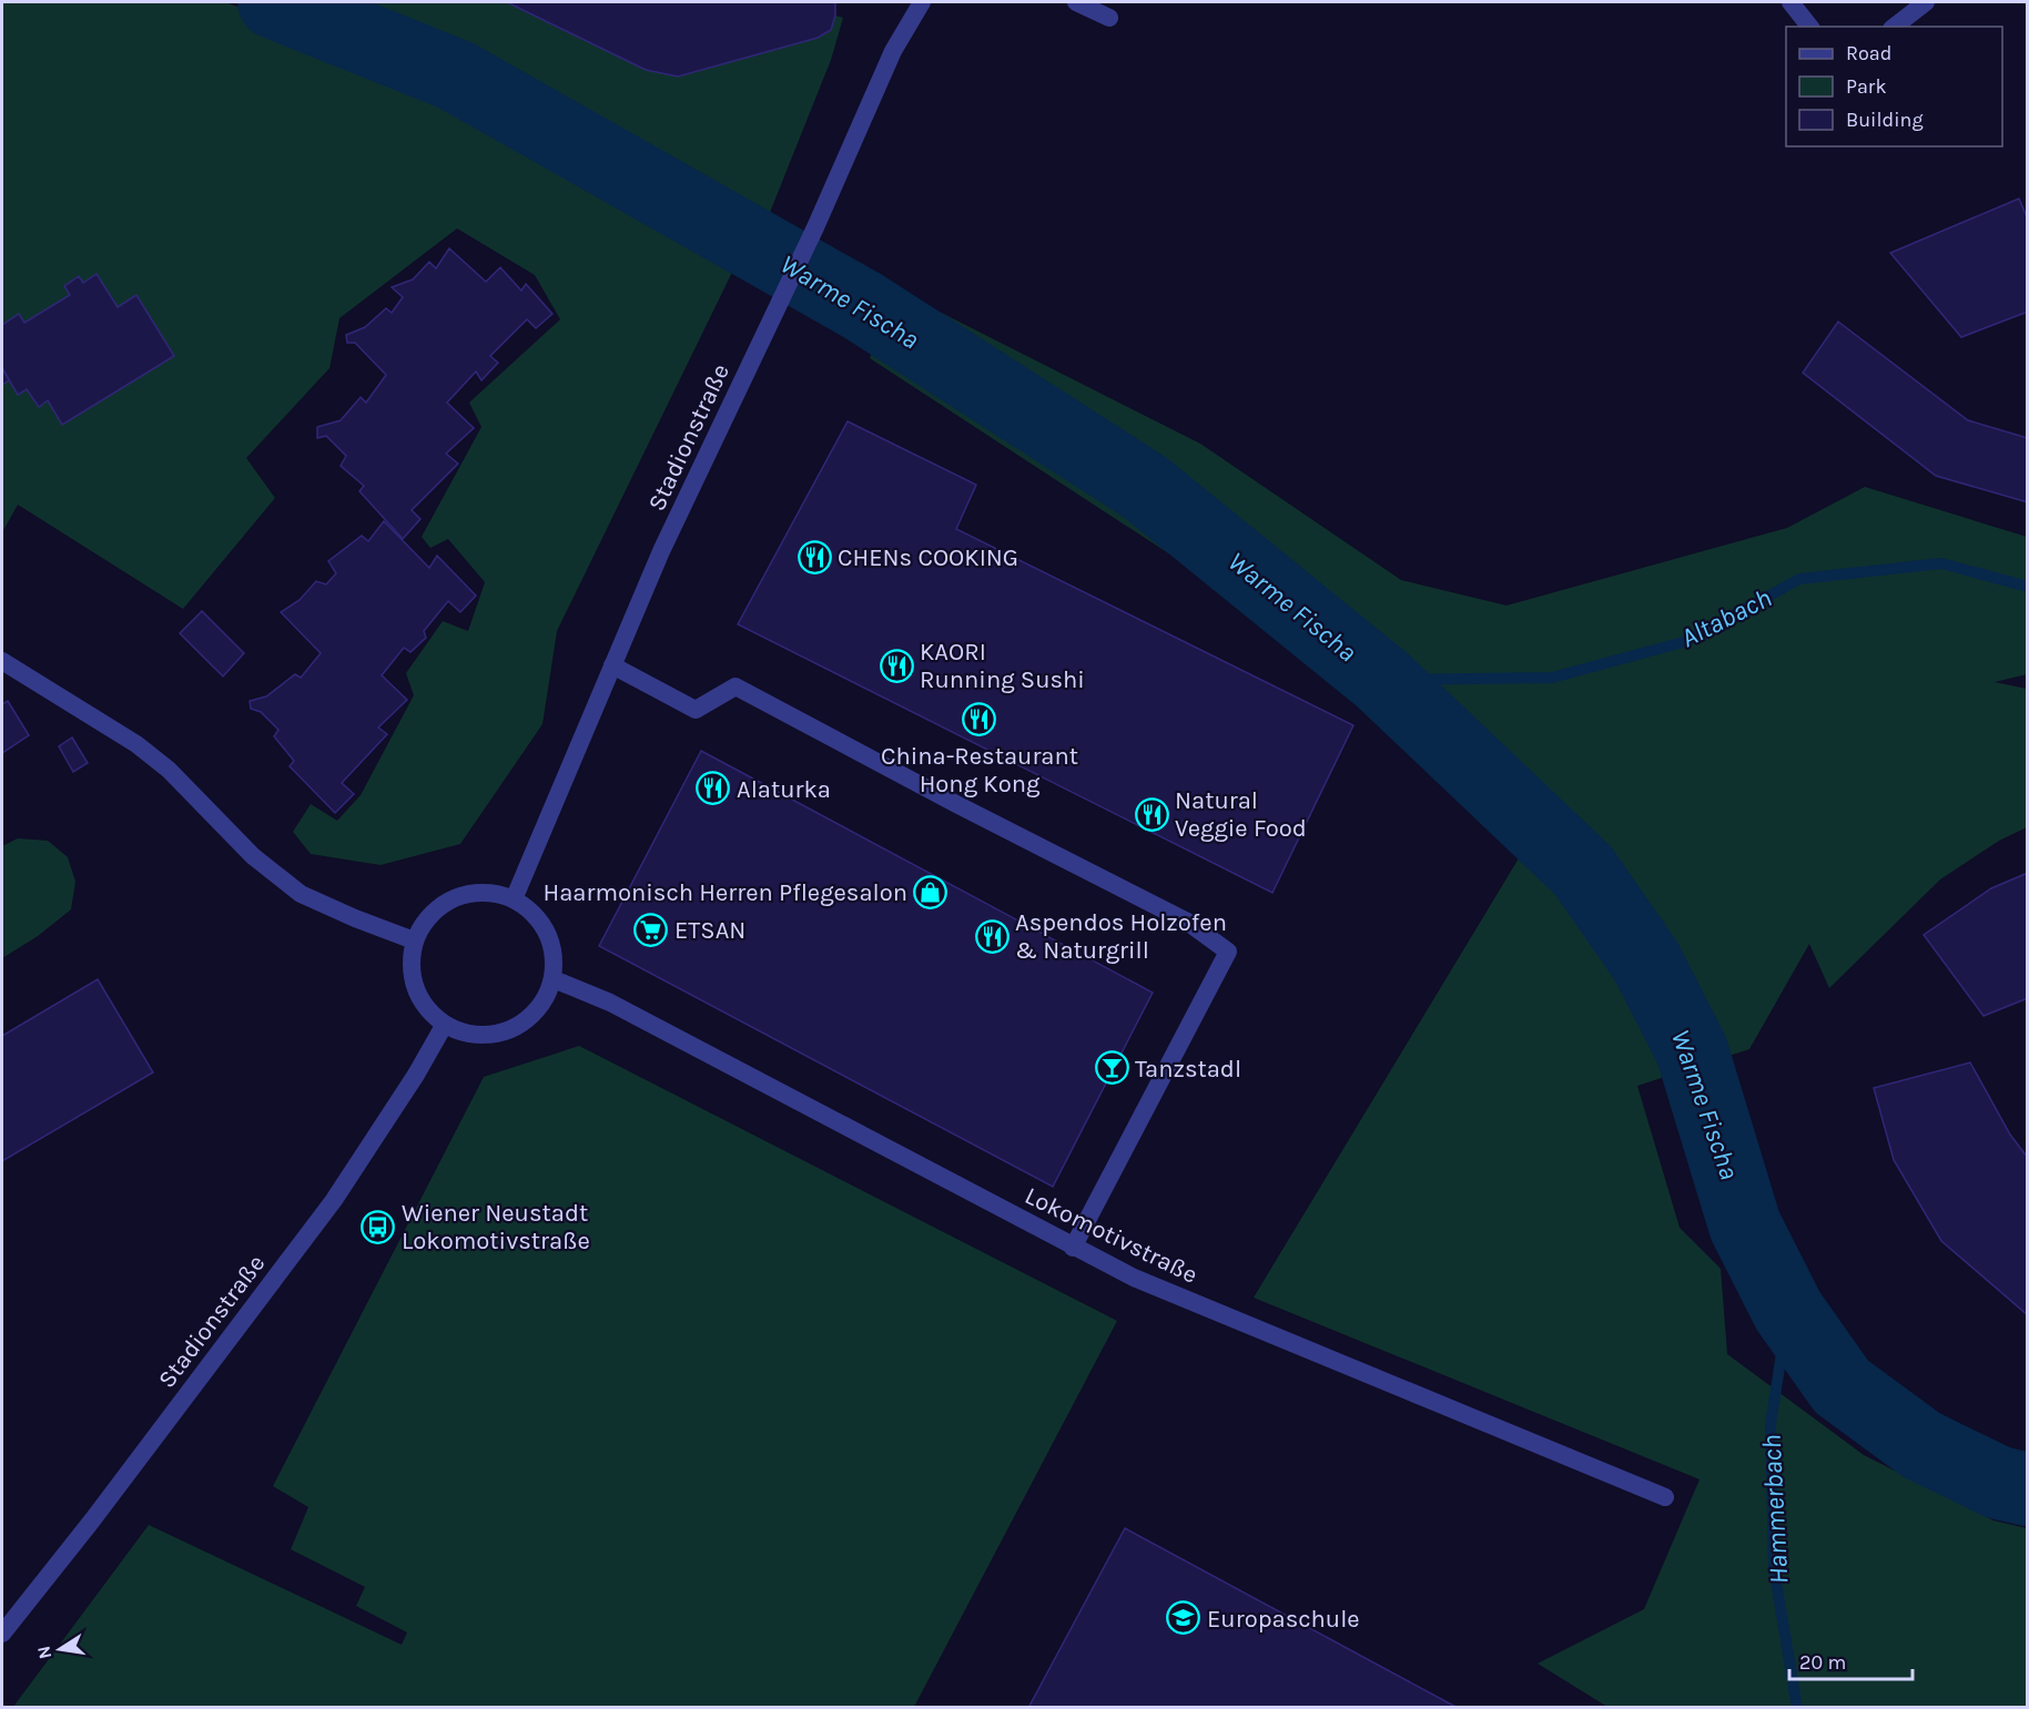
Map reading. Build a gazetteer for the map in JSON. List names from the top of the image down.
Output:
{
  "streets": {
    "street": ["Stadionstraße", "Lokomotivstraße"]
  },
  "crossings": [
    ["Stadionstraße", "Lokomotivstraße"]
  ],
  "water": ["Warme Fischa", "Altabach", "Hammerbach"],
  "places": {
    "restaurant": [
      "CHENs COOKING",
      "KAORI Running Sushi",
      "China-Restaurant Hong Kong",
      "Alaturka",
      "Natural Veggie Food",
      "Aspendos Holzofen & Naturgrill"
    ],
    "shop": ["Haarmonisch Herren Pflegesalon"],
    "supermarket": ["ETSAN"],
    "bar": ["Tanzstadl"],
    "bus stop": ["Wiener Neustadt Lokomotivstraße"],
    "school or university": ["Europaschule"]
  },
  "legend": ["Road", "Park", "Building"],
  "scale_bar": "20 m",
  "north": "left"
}
